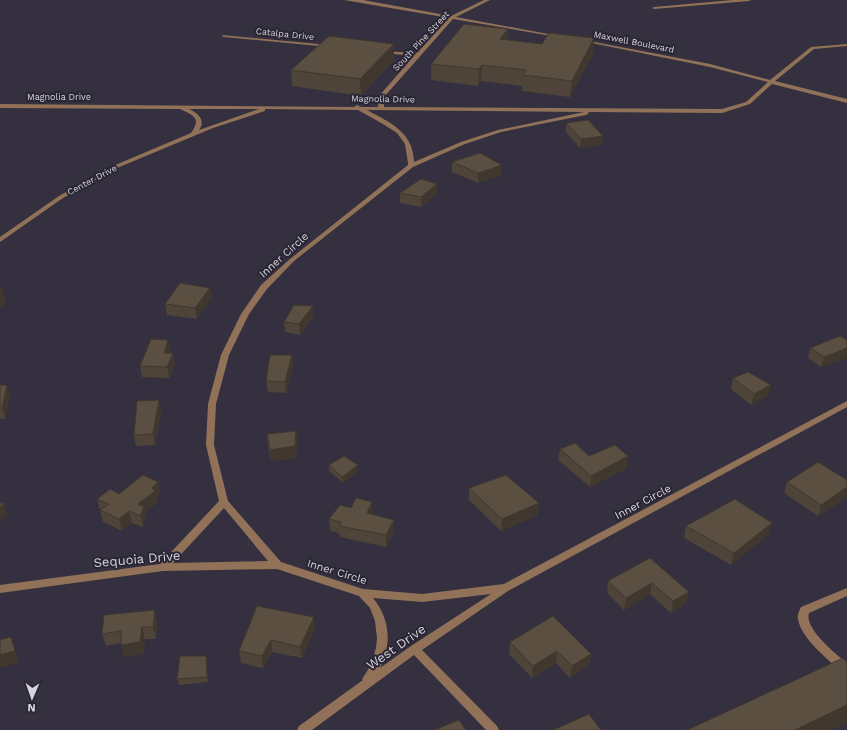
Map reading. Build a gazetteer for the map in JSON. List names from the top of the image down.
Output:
{
  "streets": {
    "street": [
      "Catalpa Drive",
      "South Pine Street",
      "Maxwell Boulevard",
      "Magnolia Drive",
      "Center Drive",
      "Inner Circle",
      "Sequoia Drive",
      "West Drive"
    ]
  },
  "crossings": [
    ["South Pine Street", "Magnolia Drive"],
    ["Maxwell Boulevard", "Magnolia Drive"],
    ["Magnolia Drive", "Center Drive"],
    ["Magnolia Drive", "Inner Circle"],
    ["Inner Circle", "Sequoia Drive"],
    ["Inner Circle", "West Drive"]
  ],
  "north": "bottom"
}
